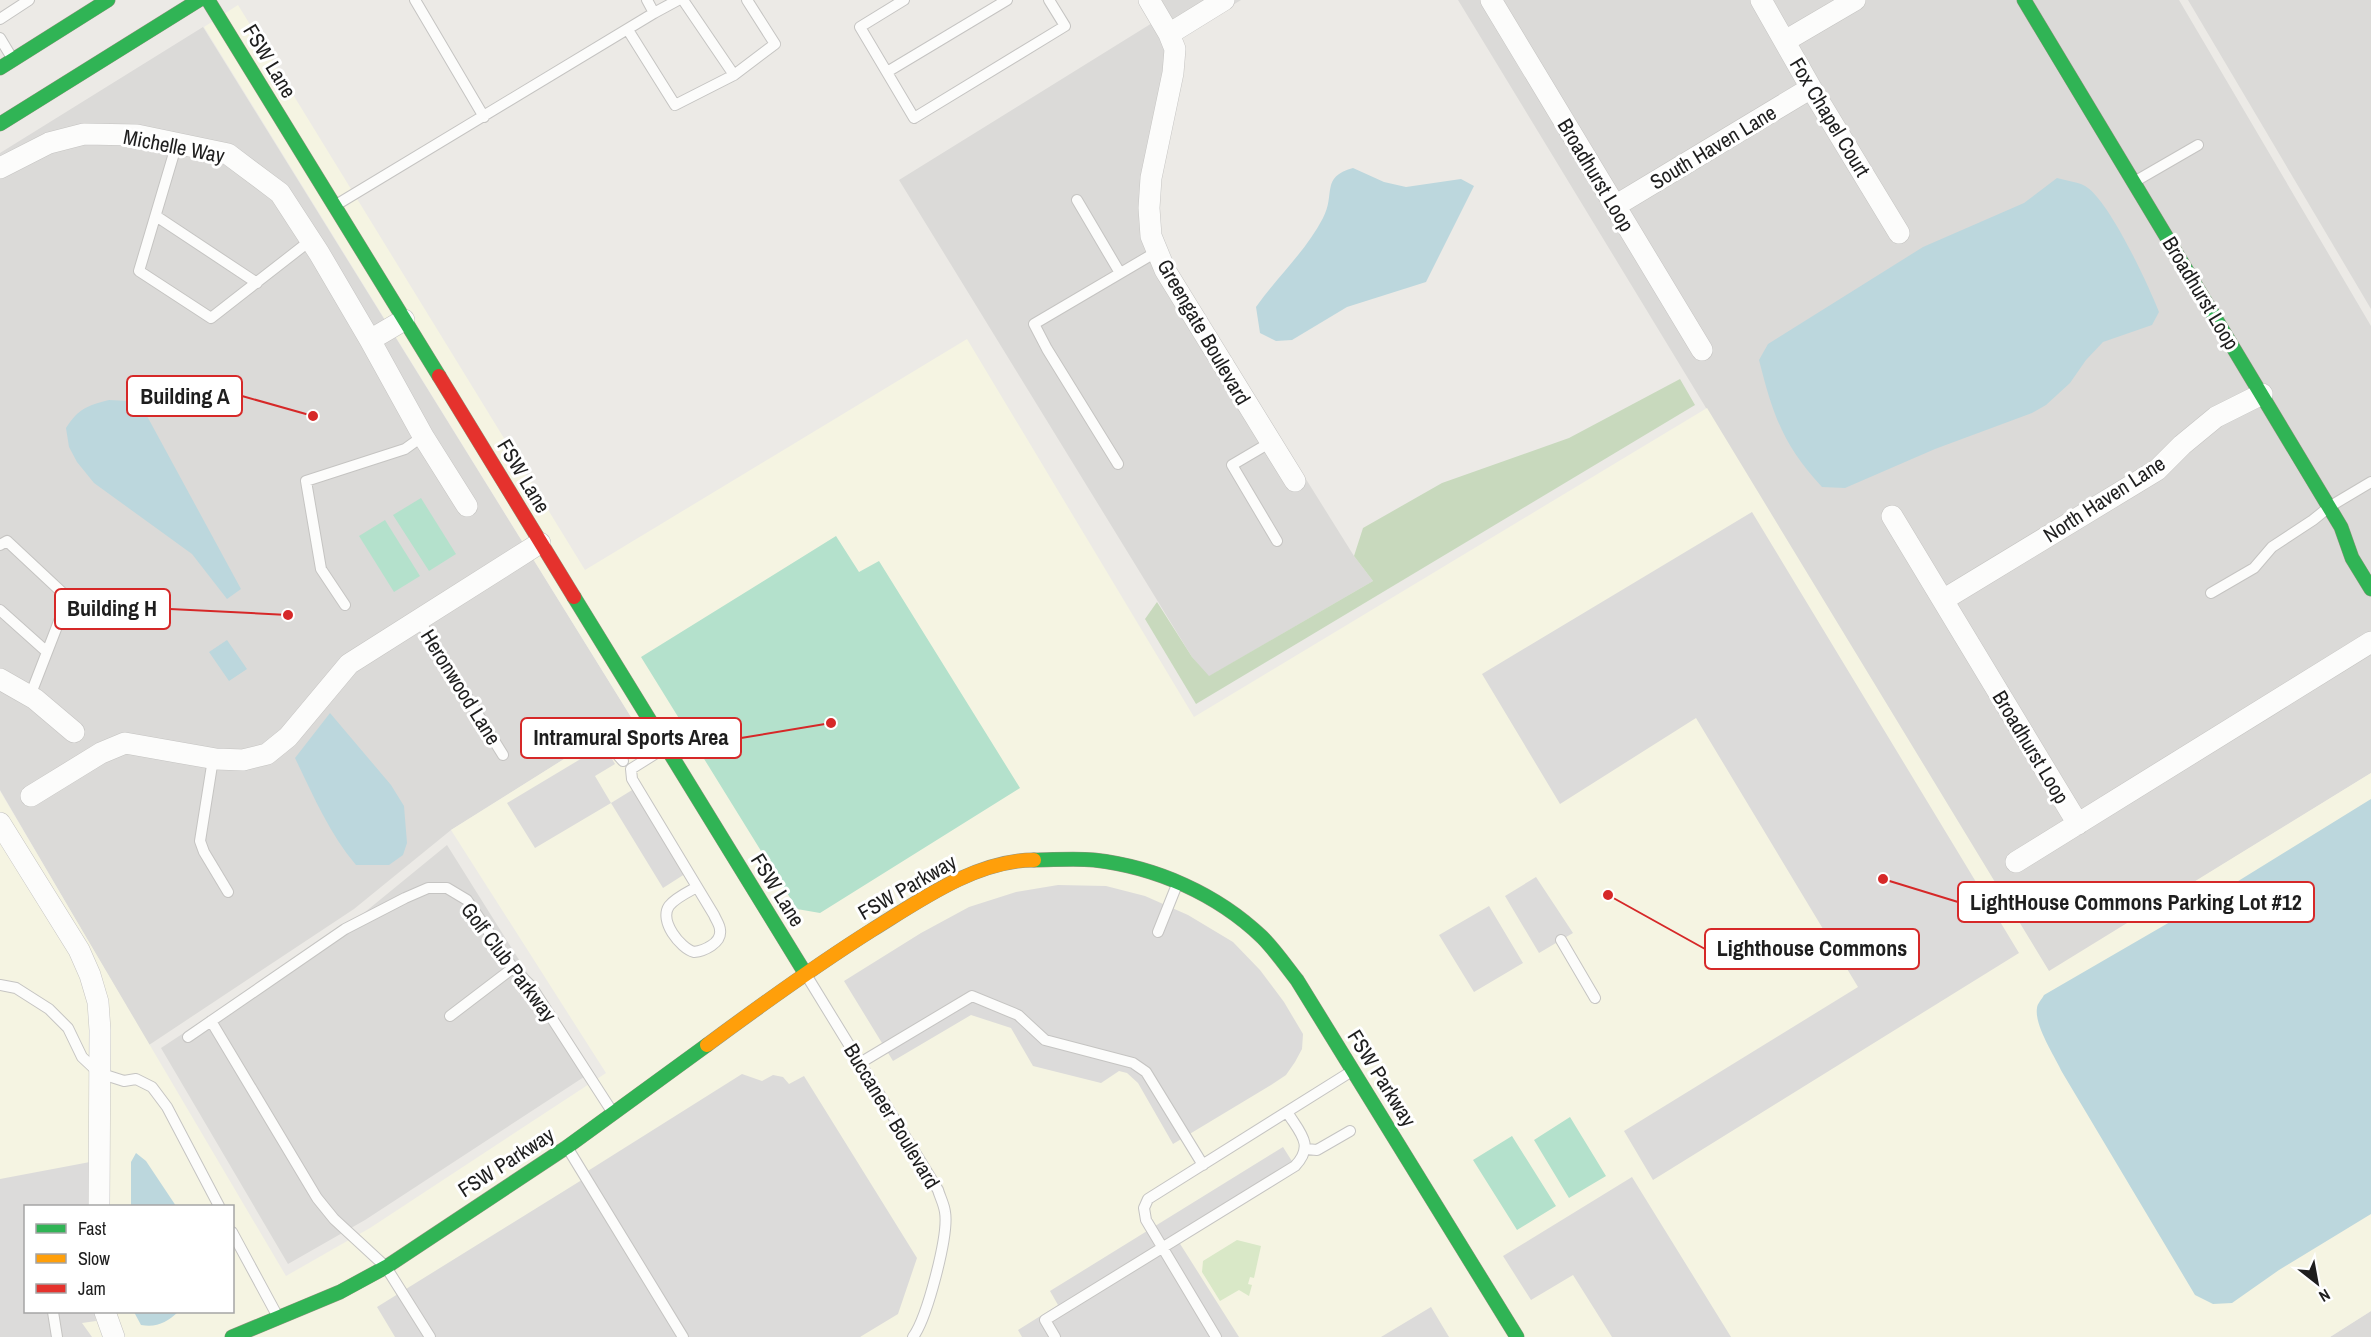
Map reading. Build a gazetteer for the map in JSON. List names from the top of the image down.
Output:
{
  "streets": {
    "street": [
      "FSW Lane",
      "Fox Chapel Court",
      "Michelle Way",
      "South Haven Lane",
      "Broadhurst Loop",
      "Greengate Boulevard",
      "North Haven Lane",
      "Heronwood Lane",
      "FSW Parkway"
    ],
    "lane": ["Golf Club Parkway", "Buccaneer Boulevard"]
  },
  "crossings": [
    ["FSW Lane", "Heronwood Lane"],
    ["FSW Lane", "FSW Parkway"],
    ["FSW Lane", "Buccaneer Boulevard"],
    ["Fox Chapel Court", "South Haven Lane"],
    ["South Haven Lane", "Broadhurst Loop"],
    ["Broadhurst Loop", "North Haven Lane"],
    ["FSW Parkway", "Golf Club Parkway"],
    ["FSW Parkway", "Buccaneer Boulevard"]
  ],
  "places": [
    "Building A",
    "Building H",
    "Intramural Sports Area",
    "LightHouse Commons Parking Lot #12",
    "Lighthouse Commons"
  ],
  "legend": ["Fast", "Slow", "Jam"],
  "north": "bottom right"
}
